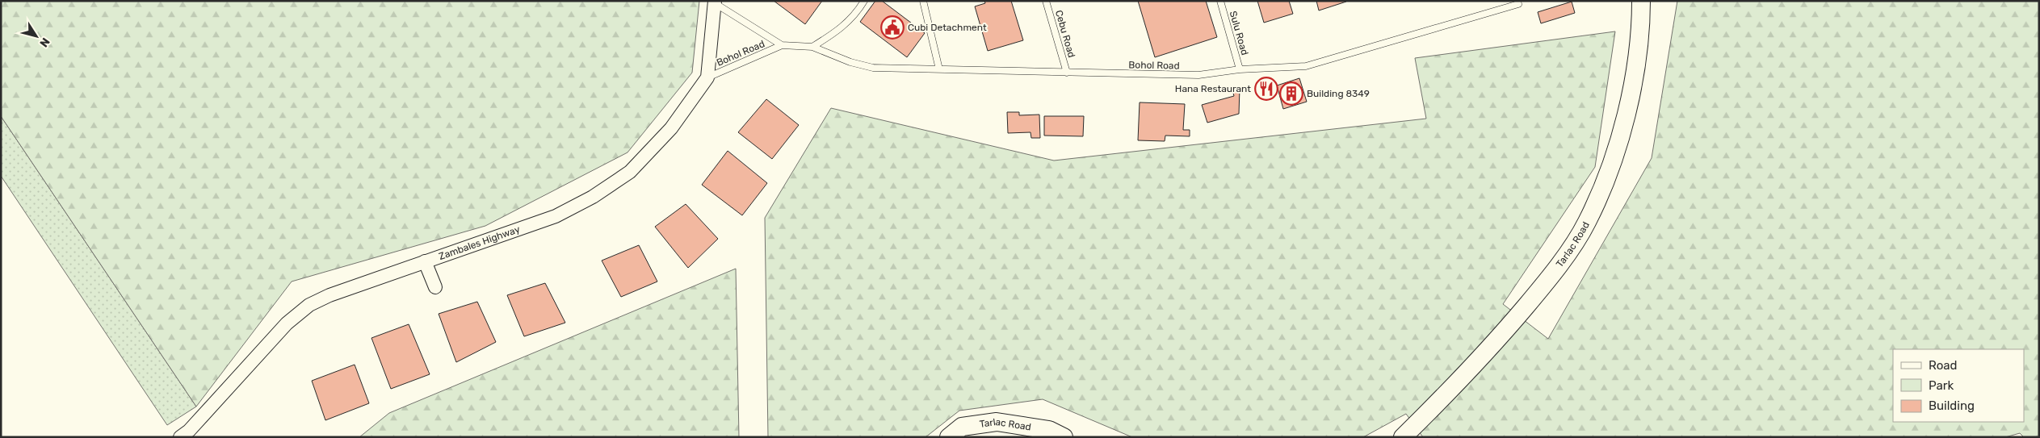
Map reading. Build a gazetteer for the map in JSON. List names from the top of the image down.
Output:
{
  "streets": {
    "main road": ["Tarlac Road"],
    "street": ["Zambales Highway"],
    "lane": ["Sulu Road", "Cebu Road", "Bohol Road"]
  },
  "crossings": [
    ["Sulu Road", "Bohol Road"],
    ["Cebu Road", "Bohol Road"],
    ["Bohol Road", "Zambales Highway"]
  ],
  "places": {
    "public building": ["Cubi Detachment"],
    "restaurant": ["Hana Restaurant"],
    "building": ["Building 8349"]
  },
  "legend": ["Road", "Park", "Building"],
  "north": "bottom right"
}
